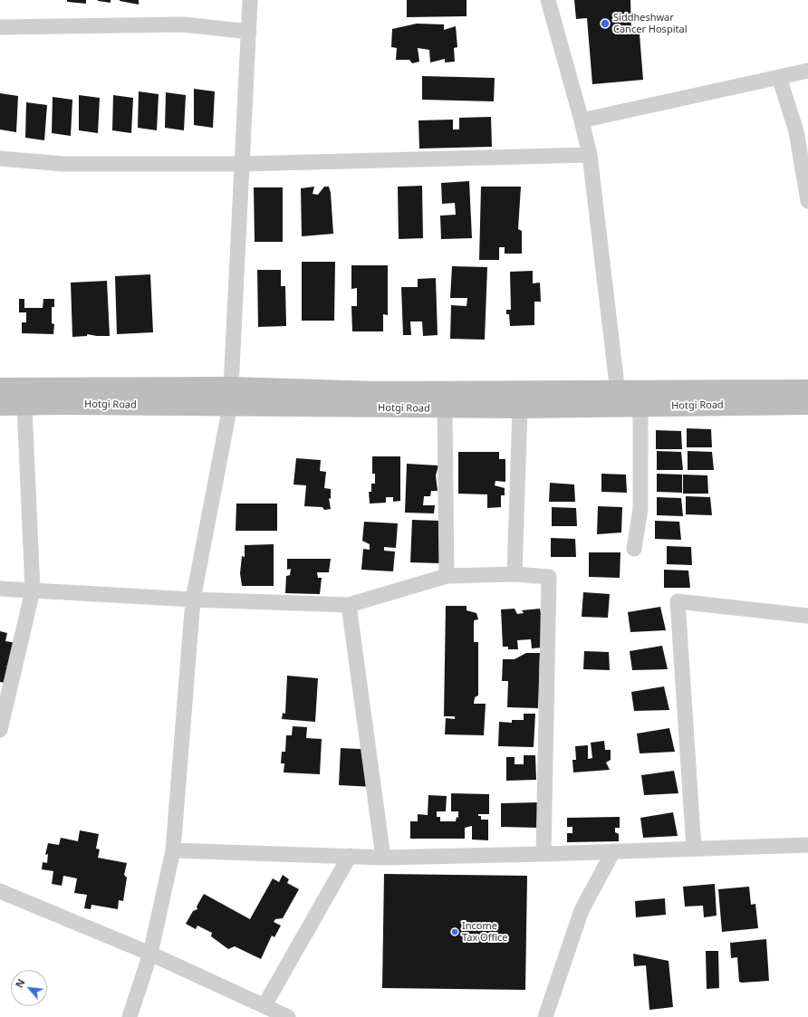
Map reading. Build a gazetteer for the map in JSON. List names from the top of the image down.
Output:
{
  "streets": {
    "main road": ["Hotgi Road"]
  },
  "places": ["Siddheshwar Cancer Hospital", "Income Tax Office"],
  "north": "top left"
}
